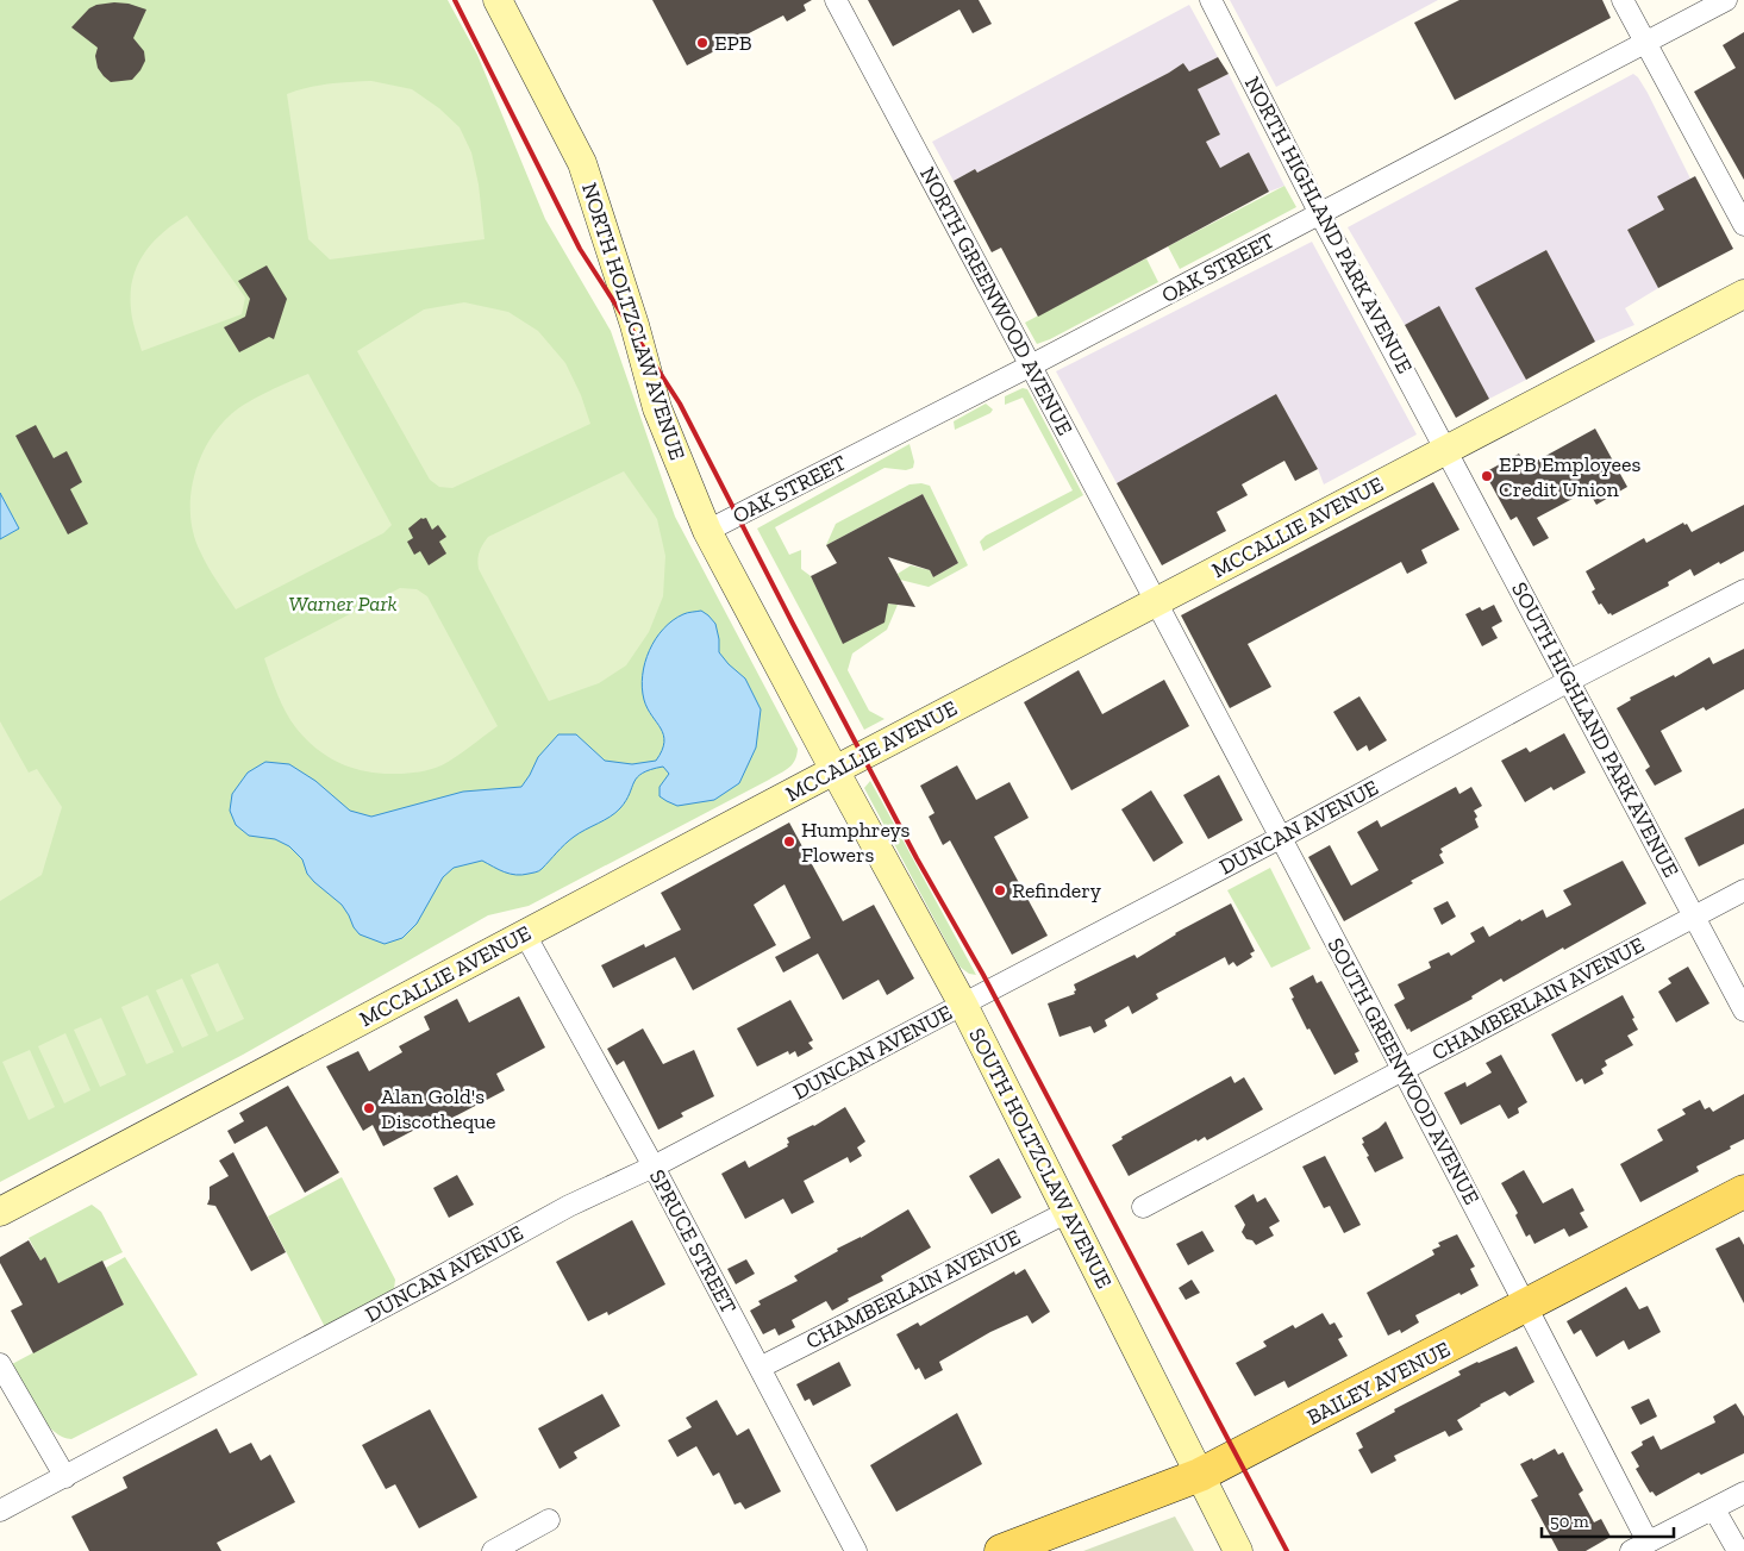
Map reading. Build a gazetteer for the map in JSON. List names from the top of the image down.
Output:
{
  "streets": {
    "main road": [
      "NORTH HOLTZCLAW AVENUE",
      "MCCALLIE AVENUE",
      "SOUTH HOLTZCLAW AVENUE",
      "BAILEY AVENUE"
    ],
    "street": [
      "NORTH HIGHLAND PARK AVENUE",
      "OAK STREET",
      "NORTH GREENWOOD AVENUE",
      "SOUTH HIGHLAND PARK AVENUE",
      "DUNCAN AVENUE",
      "CHAMBERLAIN AVENUE",
      "SOUTH GREENWOOD AVENUE",
      "SPRUCE STREET"
    ]
  },
  "crossings": [
    ["NORTH HIGHLAND PARK AVENUE", "OAK STREET"],
    ["NORTH HIGHLAND PARK AVENUE", "MCCALLIE AVENUE"],
    ["NORTH HIGHLAND PARK AVENUE", "SOUTH HIGHLAND PARK AVENUE"],
    ["OAK STREET", "NORTH GREENWOOD AVENUE"],
    ["OAK STREET", "NORTH HOLTZCLAW AVENUE"],
    ["NORTH GREENWOOD AVENUE", "MCCALLIE AVENUE"],
    ["NORTH GREENWOOD AVENUE", "SOUTH GREENWOOD AVENUE"],
    ["NORTH HOLTZCLAW AVENUE", "MCCALLIE AVENUE"],
    ["NORTH HOLTZCLAW AVENUE", "SOUTH HOLTZCLAW AVENUE"],
    ["MCCALLIE AVENUE", "SOUTH HIGHLAND PARK AVENUE"],
    ["MCCALLIE AVENUE", "SOUTH GREENWOOD AVENUE"],
    ["MCCALLIE AVENUE", "SOUTH HOLTZCLAW AVENUE"],
    ["MCCALLIE AVENUE", "SPRUCE STREET"],
    ["SOUTH HIGHLAND PARK AVENUE", "DUNCAN AVENUE"],
    ["SOUTH HIGHLAND PARK AVENUE", "CHAMBERLAIN AVENUE"],
    ["DUNCAN AVENUE", "SOUTH GREENWOOD AVENUE"],
    ["DUNCAN AVENUE", "SOUTH HOLTZCLAW AVENUE"],
    ["DUNCAN AVENUE", "SPRUCE STREET"],
    ["CHAMBERLAIN AVENUE", "SOUTH GREENWOOD AVENUE"],
    ["CHAMBERLAIN AVENUE", "SOUTH HOLTZCLAW AVENUE"],
    ["CHAMBERLAIN AVENUE", "SPRUCE STREET"],
    ["SOUTH GREENWOOD AVENUE", "BAILEY AVENUE"],
    ["SOUTH HOLTZCLAW AVENUE", "BAILEY AVENUE"]
  ],
  "parks": ["Warner Park"],
  "places": [
    "EPB",
    "EPB Employees Credit Union",
    "Humphreys Flowers",
    "Refindery",
    "Alan Gold's Discotheque"
  ],
  "scale_bar": "50 m"
}
